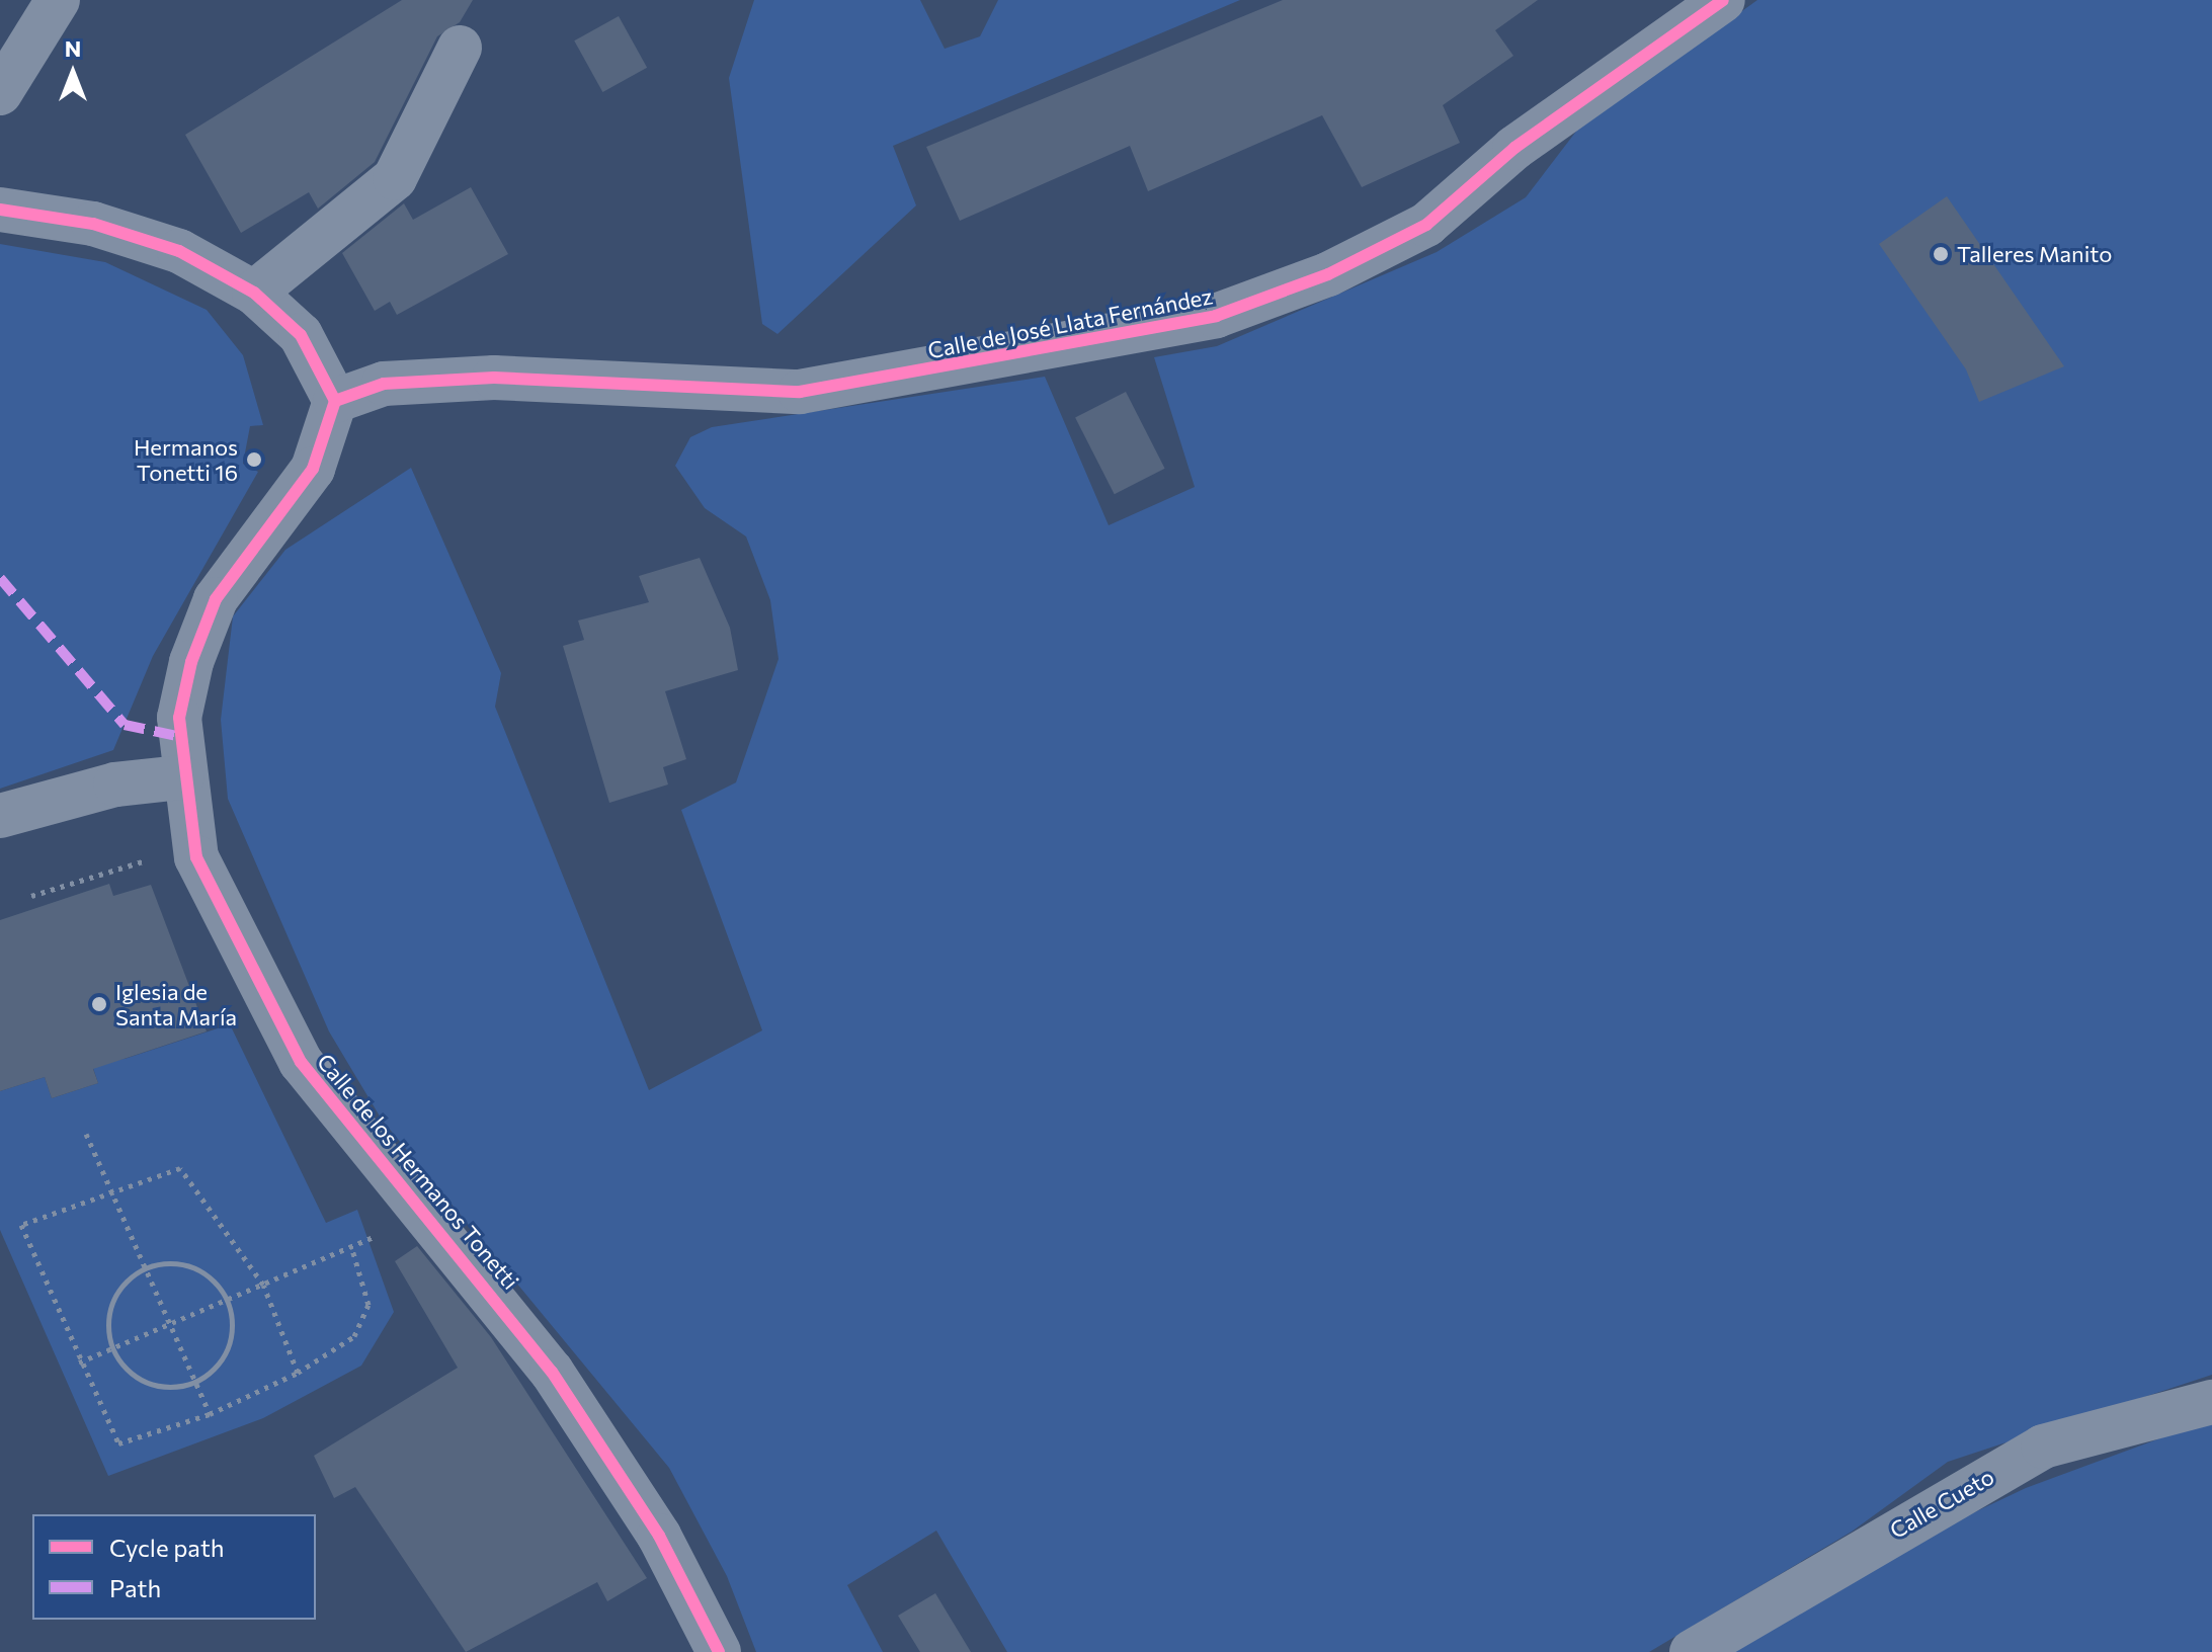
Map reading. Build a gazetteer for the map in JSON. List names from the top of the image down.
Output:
{
  "streets": {
    "street": ["Calle de José Llata Fernández", "Calle de los Hermanos Tonetti", "Calle Cueto"]
  },
  "crossings": [
    ["Calle de José Llata Fernández", "Calle de los Hermanos Tonetti"]
  ],
  "places": ["Talleres Manito", "Hermanos Tonetti 16", "Iglesia de Santa María"],
  "legend": ["Cycle path", "Path"],
  "north": "top"
}
